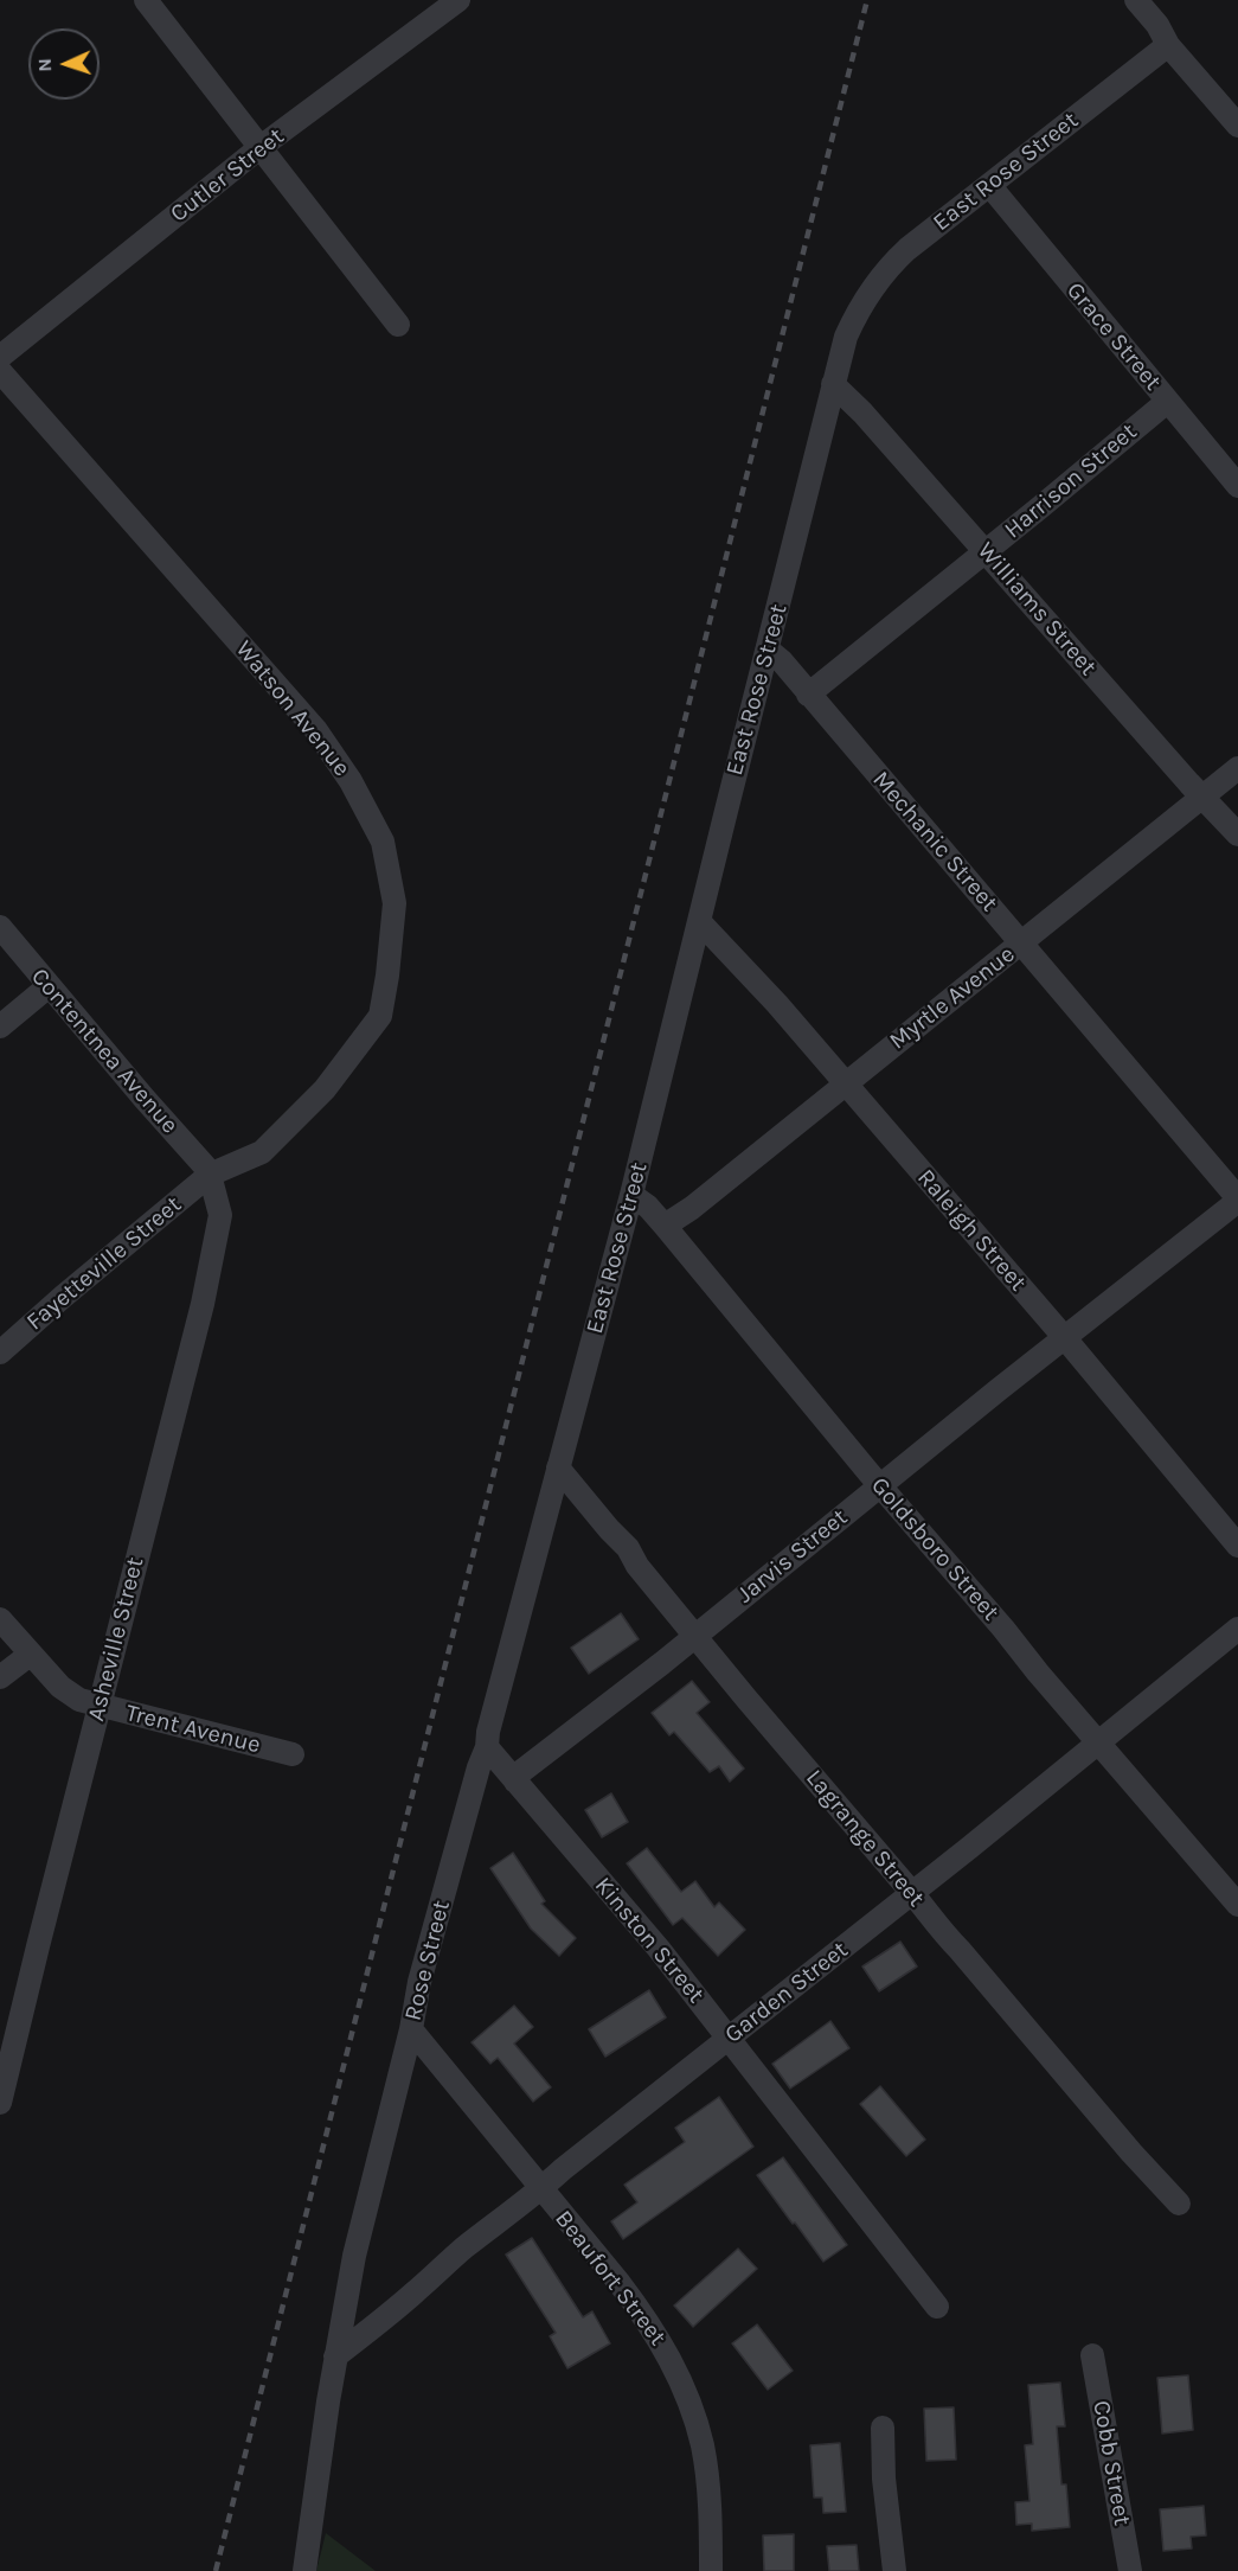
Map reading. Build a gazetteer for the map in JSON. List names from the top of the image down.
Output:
{
  "streets": {
    "street": [
      "East Rose Street",
      "Cutler Street",
      "Grace Street",
      "Harrison Street",
      "Williams Street",
      "Watson Avenue",
      "Mechanic Street",
      "Myrtle Avenue",
      "Contentnea Avenue",
      "Raleigh Street",
      "Fayetteville Street",
      "Goldsboro Street",
      "Jarvis Street",
      "Asheville Street",
      "Trent Avenue",
      "Lagrange Street",
      "Kinston Street",
      "Rose Street",
      "Garden Street",
      "Beaufort Street",
      "Cobb Street"
    ]
  },
  "crossings": [
    ["East Rose Street", "Grace Street"],
    ["East Rose Street", "Williams Street"],
    ["East Rose Street", "Mechanic Street"],
    ["East Rose Street", "Raleigh Street"],
    ["East Rose Street", "Goldsboro Street"],
    ["East Rose Street", "Lagrange Street"],
    ["East Rose Street", "Rose Street"],
    ["Grace Street", "Harrison Street"],
    ["Harrison Street", "Williams Street"],
    ["Harrison Street", "Mechanic Street"],
    ["Williams Street", "Myrtle Avenue"],
    ["Watson Avenue", "Contentnea Avenue"],
    ["Watson Avenue", "Fayetteville Street"],
    ["Watson Avenue", "Asheville Street"],
    ["Mechanic Street", "Myrtle Avenue"],
    ["Mechanic Street", "Jarvis Street"],
    ["Myrtle Avenue", "Raleigh Street"],
    ["Myrtle Avenue", "Goldsboro Street"],
    ["Contentnea Avenue", "Fayetteville Street"],
    ["Contentnea Avenue", "Asheville Street"],
    ["Raleigh Street", "Jarvis Street"],
    ["Fayetteville Street", "Asheville Street"],
    ["Goldsboro Street", "Jarvis Street"],
    ["Goldsboro Street", "Garden Street"],
    ["Jarvis Street", "Lagrange Street"],
    ["Jarvis Street", "Kinston Street"],
    ["Asheville Street", "Trent Avenue"],
    ["Lagrange Street", "Rose Street"],
    ["Lagrange Street", "Garden Street"],
    ["Kinston Street", "Rose Street"],
    ["Kinston Street", "Garden Street"],
    ["Rose Street", "Garden Street"],
    ["Rose Street", "Beaufort Street"],
    ["Garden Street", "Beaufort Street"]
  ],
  "north": "left"
}
